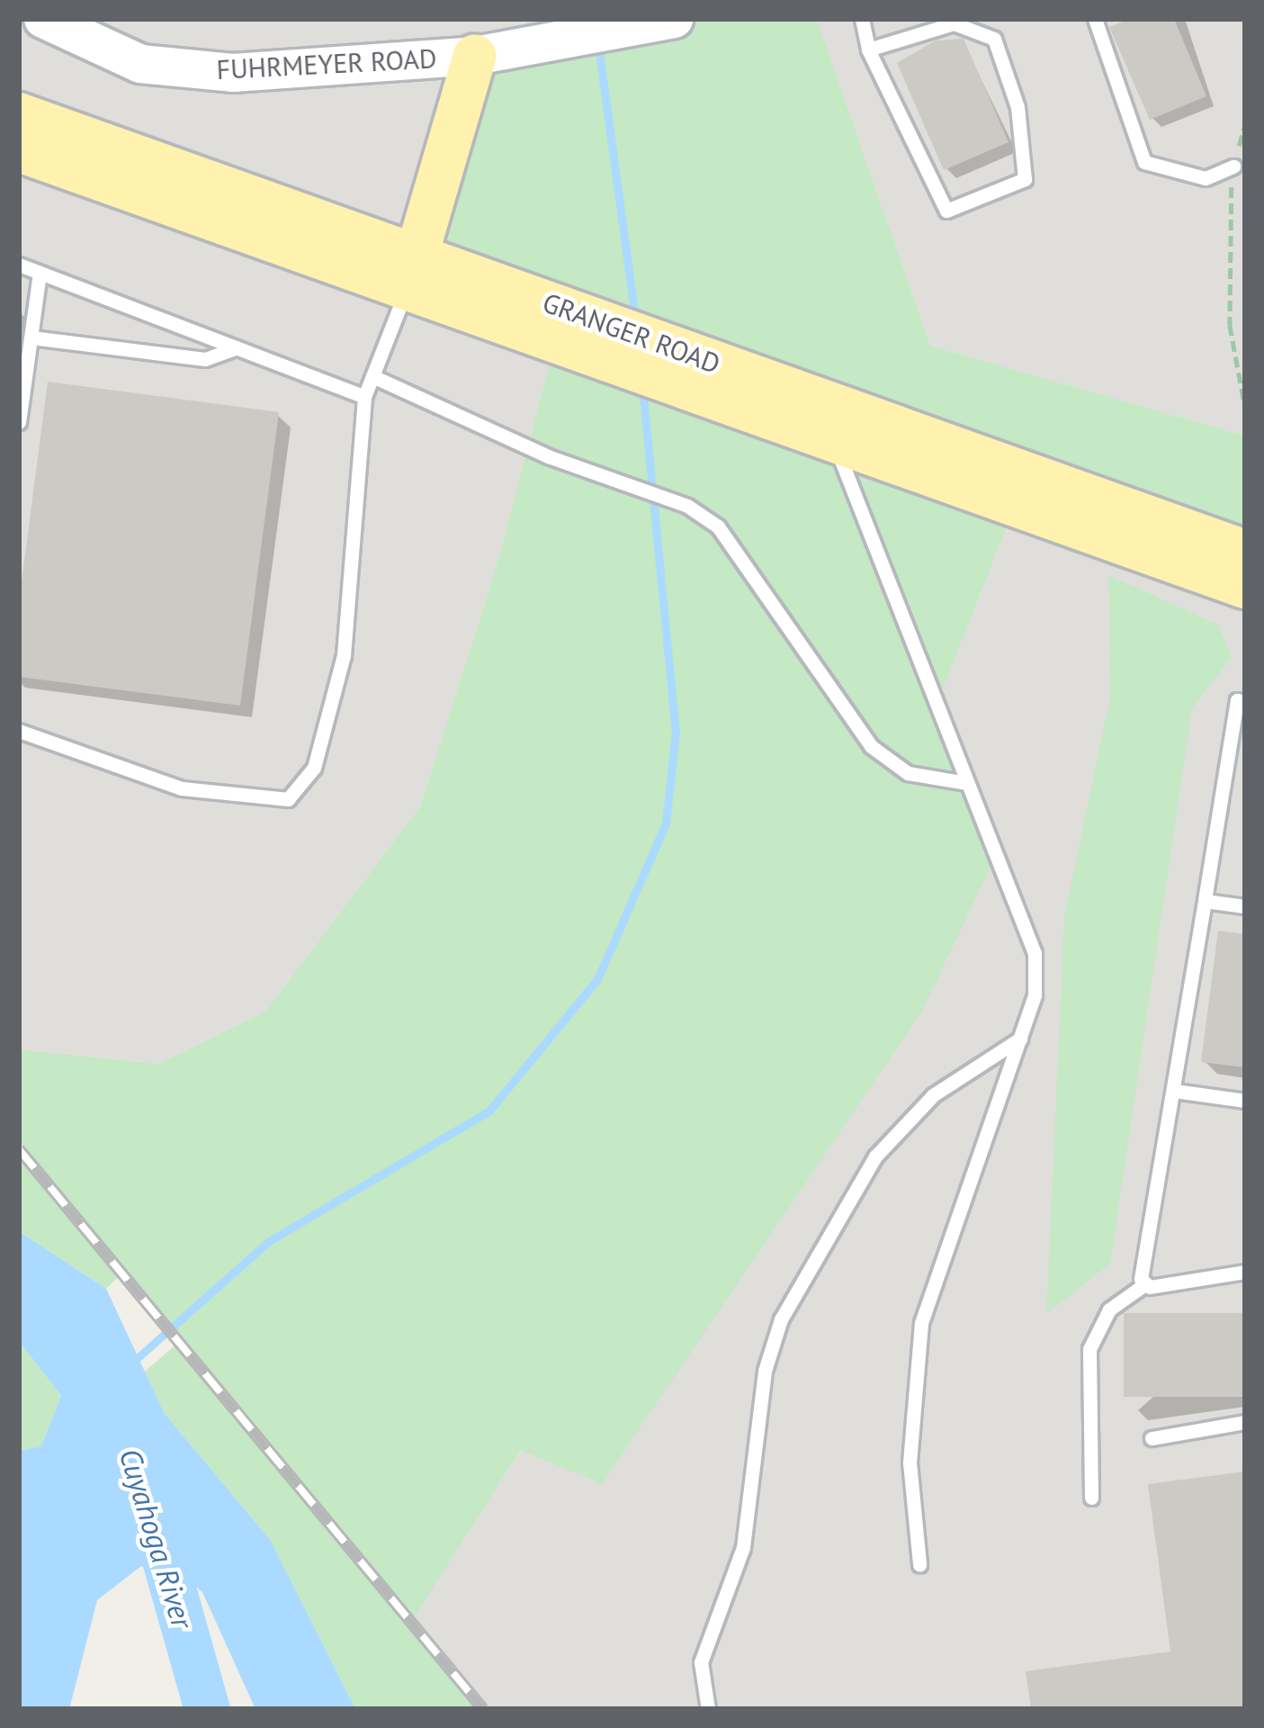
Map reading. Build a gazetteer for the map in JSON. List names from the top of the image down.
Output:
{
  "streets": {
    "main road": ["GRANGER ROAD"],
    "street": ["FUHRMEYER ROAD"]
  },
  "water": ["Cuyahoga River"]
}
